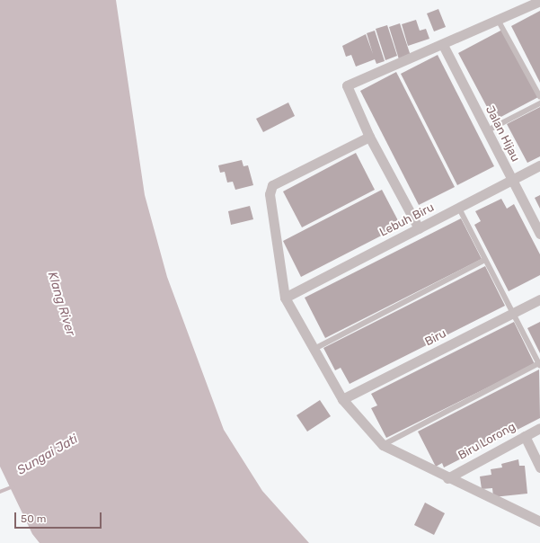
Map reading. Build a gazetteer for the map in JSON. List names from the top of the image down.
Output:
{
  "streets": {
    "street": [
      "Jalan Hijau",
      "Lebuh Biru",
      "Biru",
      "Biru Lorong"
    ]
  },
  "crossings": [
    ["Jalan Hijau", "Lebuh Biru"]
  ],
  "water": ["Klang River", "Sungai Jati"],
  "scale_bar": "50 m"
}
